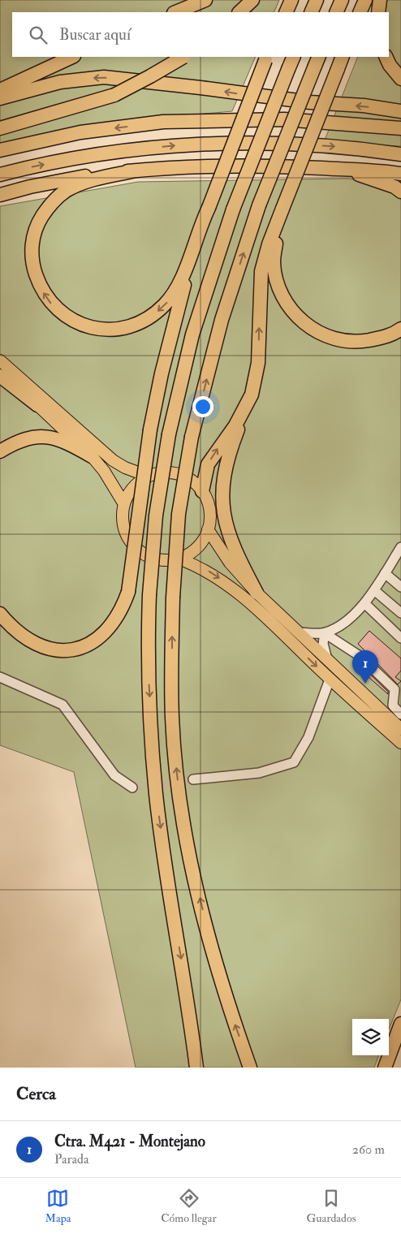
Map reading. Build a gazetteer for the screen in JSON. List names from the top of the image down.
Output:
{
  "page": {
    "search": "Buscar aquí",
    "pins": "1",
    "heading": "Cerca",
    "list": [
      {
        "mark": "1",
        "name": "Ctra. M421 - Montejano",
        "note": "Parada",
        "value": "260 m"
      }
    ],
    "nav": ["Mapa", "Cómo llegar", "Guardados"]
  }
}
